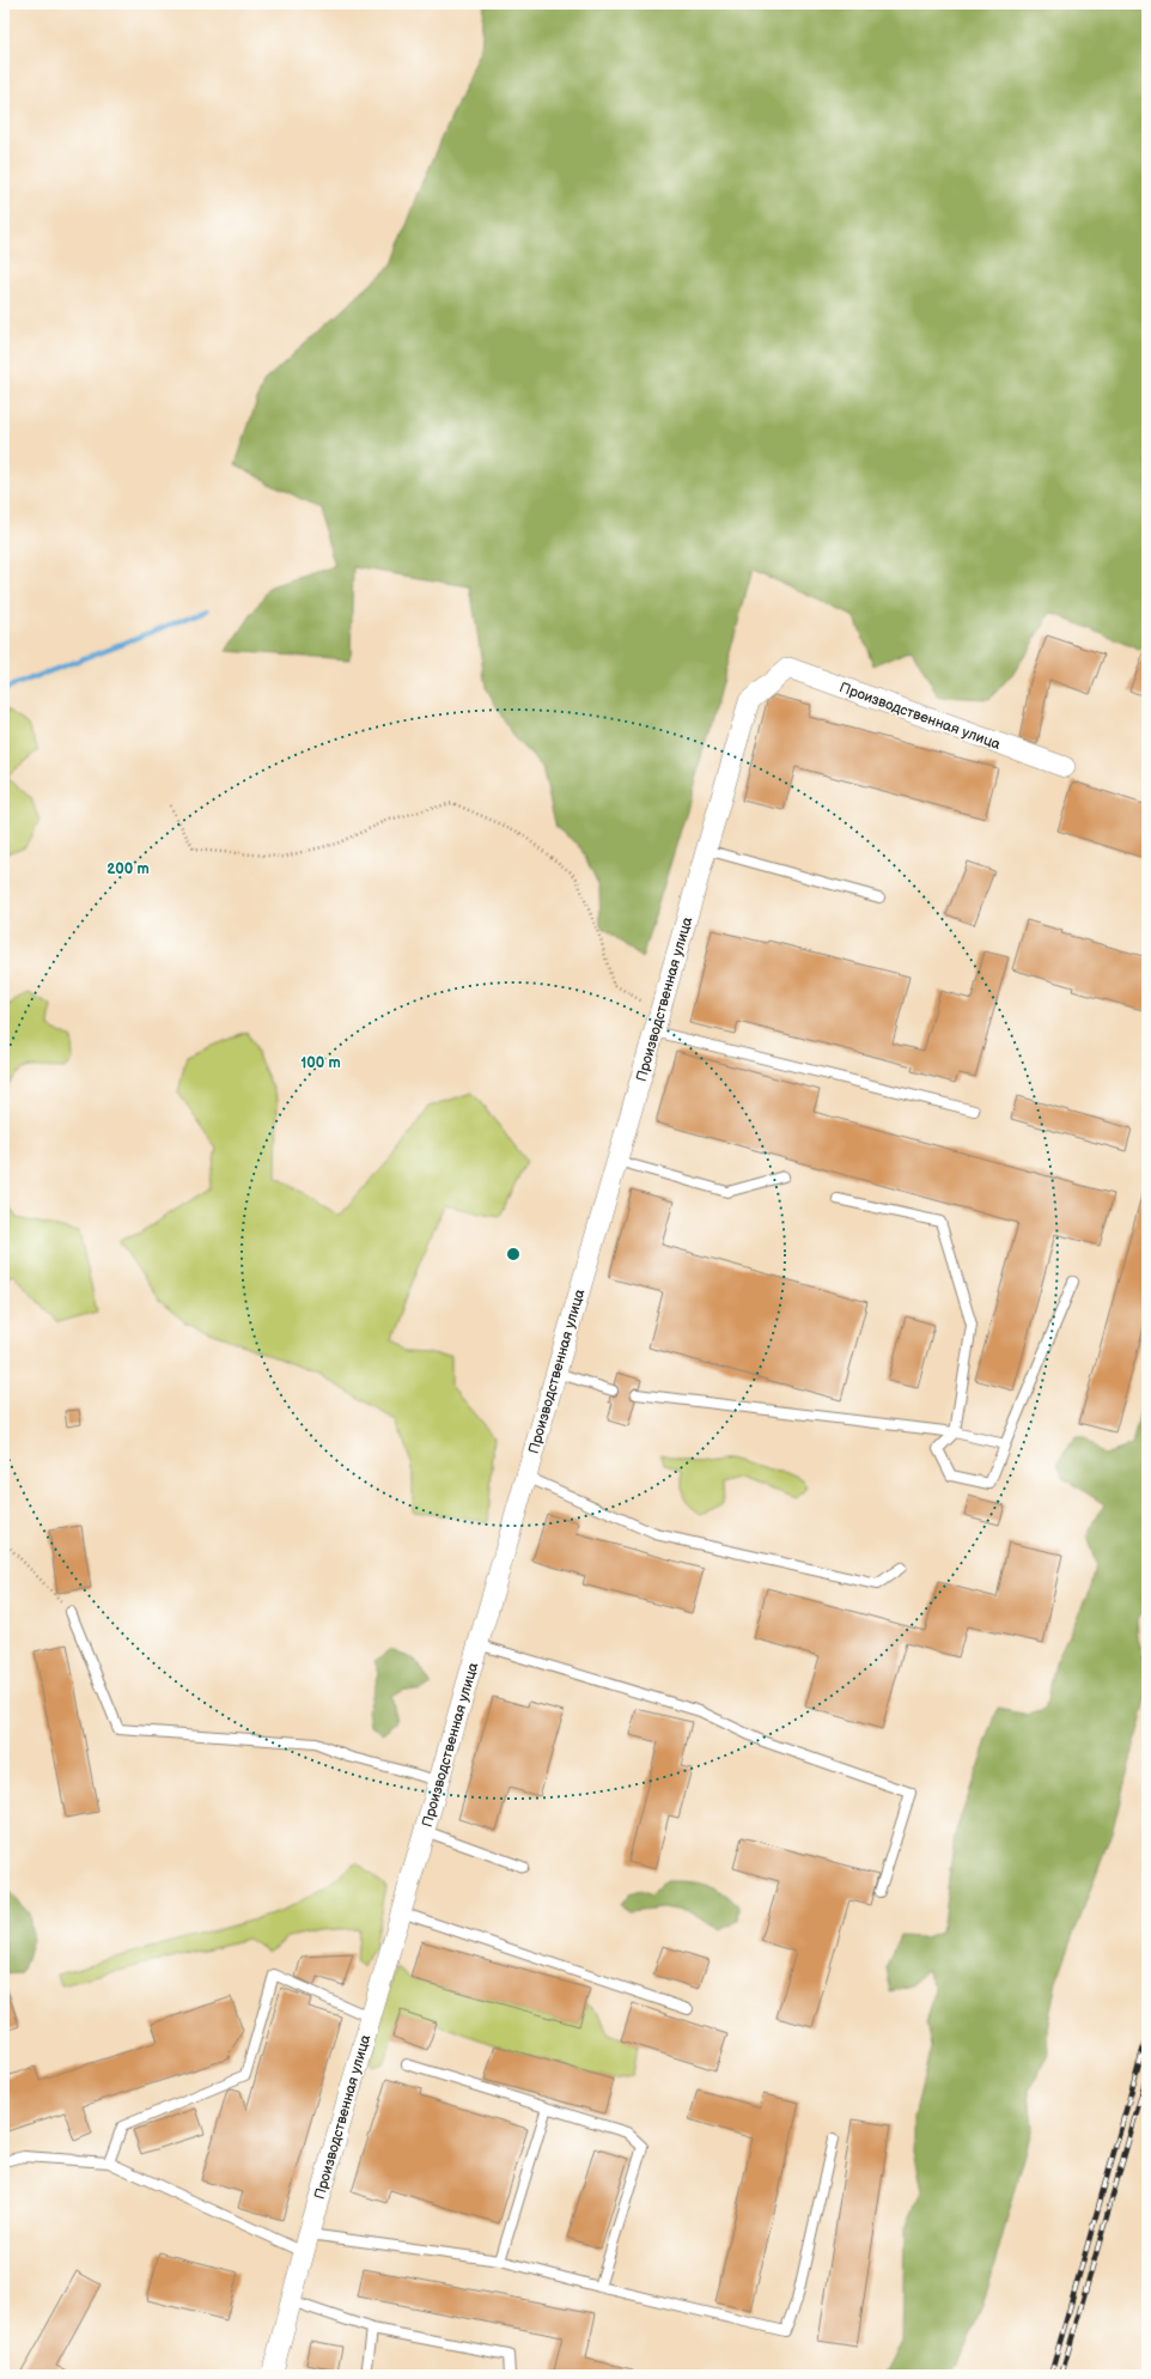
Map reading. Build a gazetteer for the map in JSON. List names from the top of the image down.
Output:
{
  "streets": {
    "street": ["Производственная улица"]
  },
  "rings": ["200 m", "100 m"]
}
